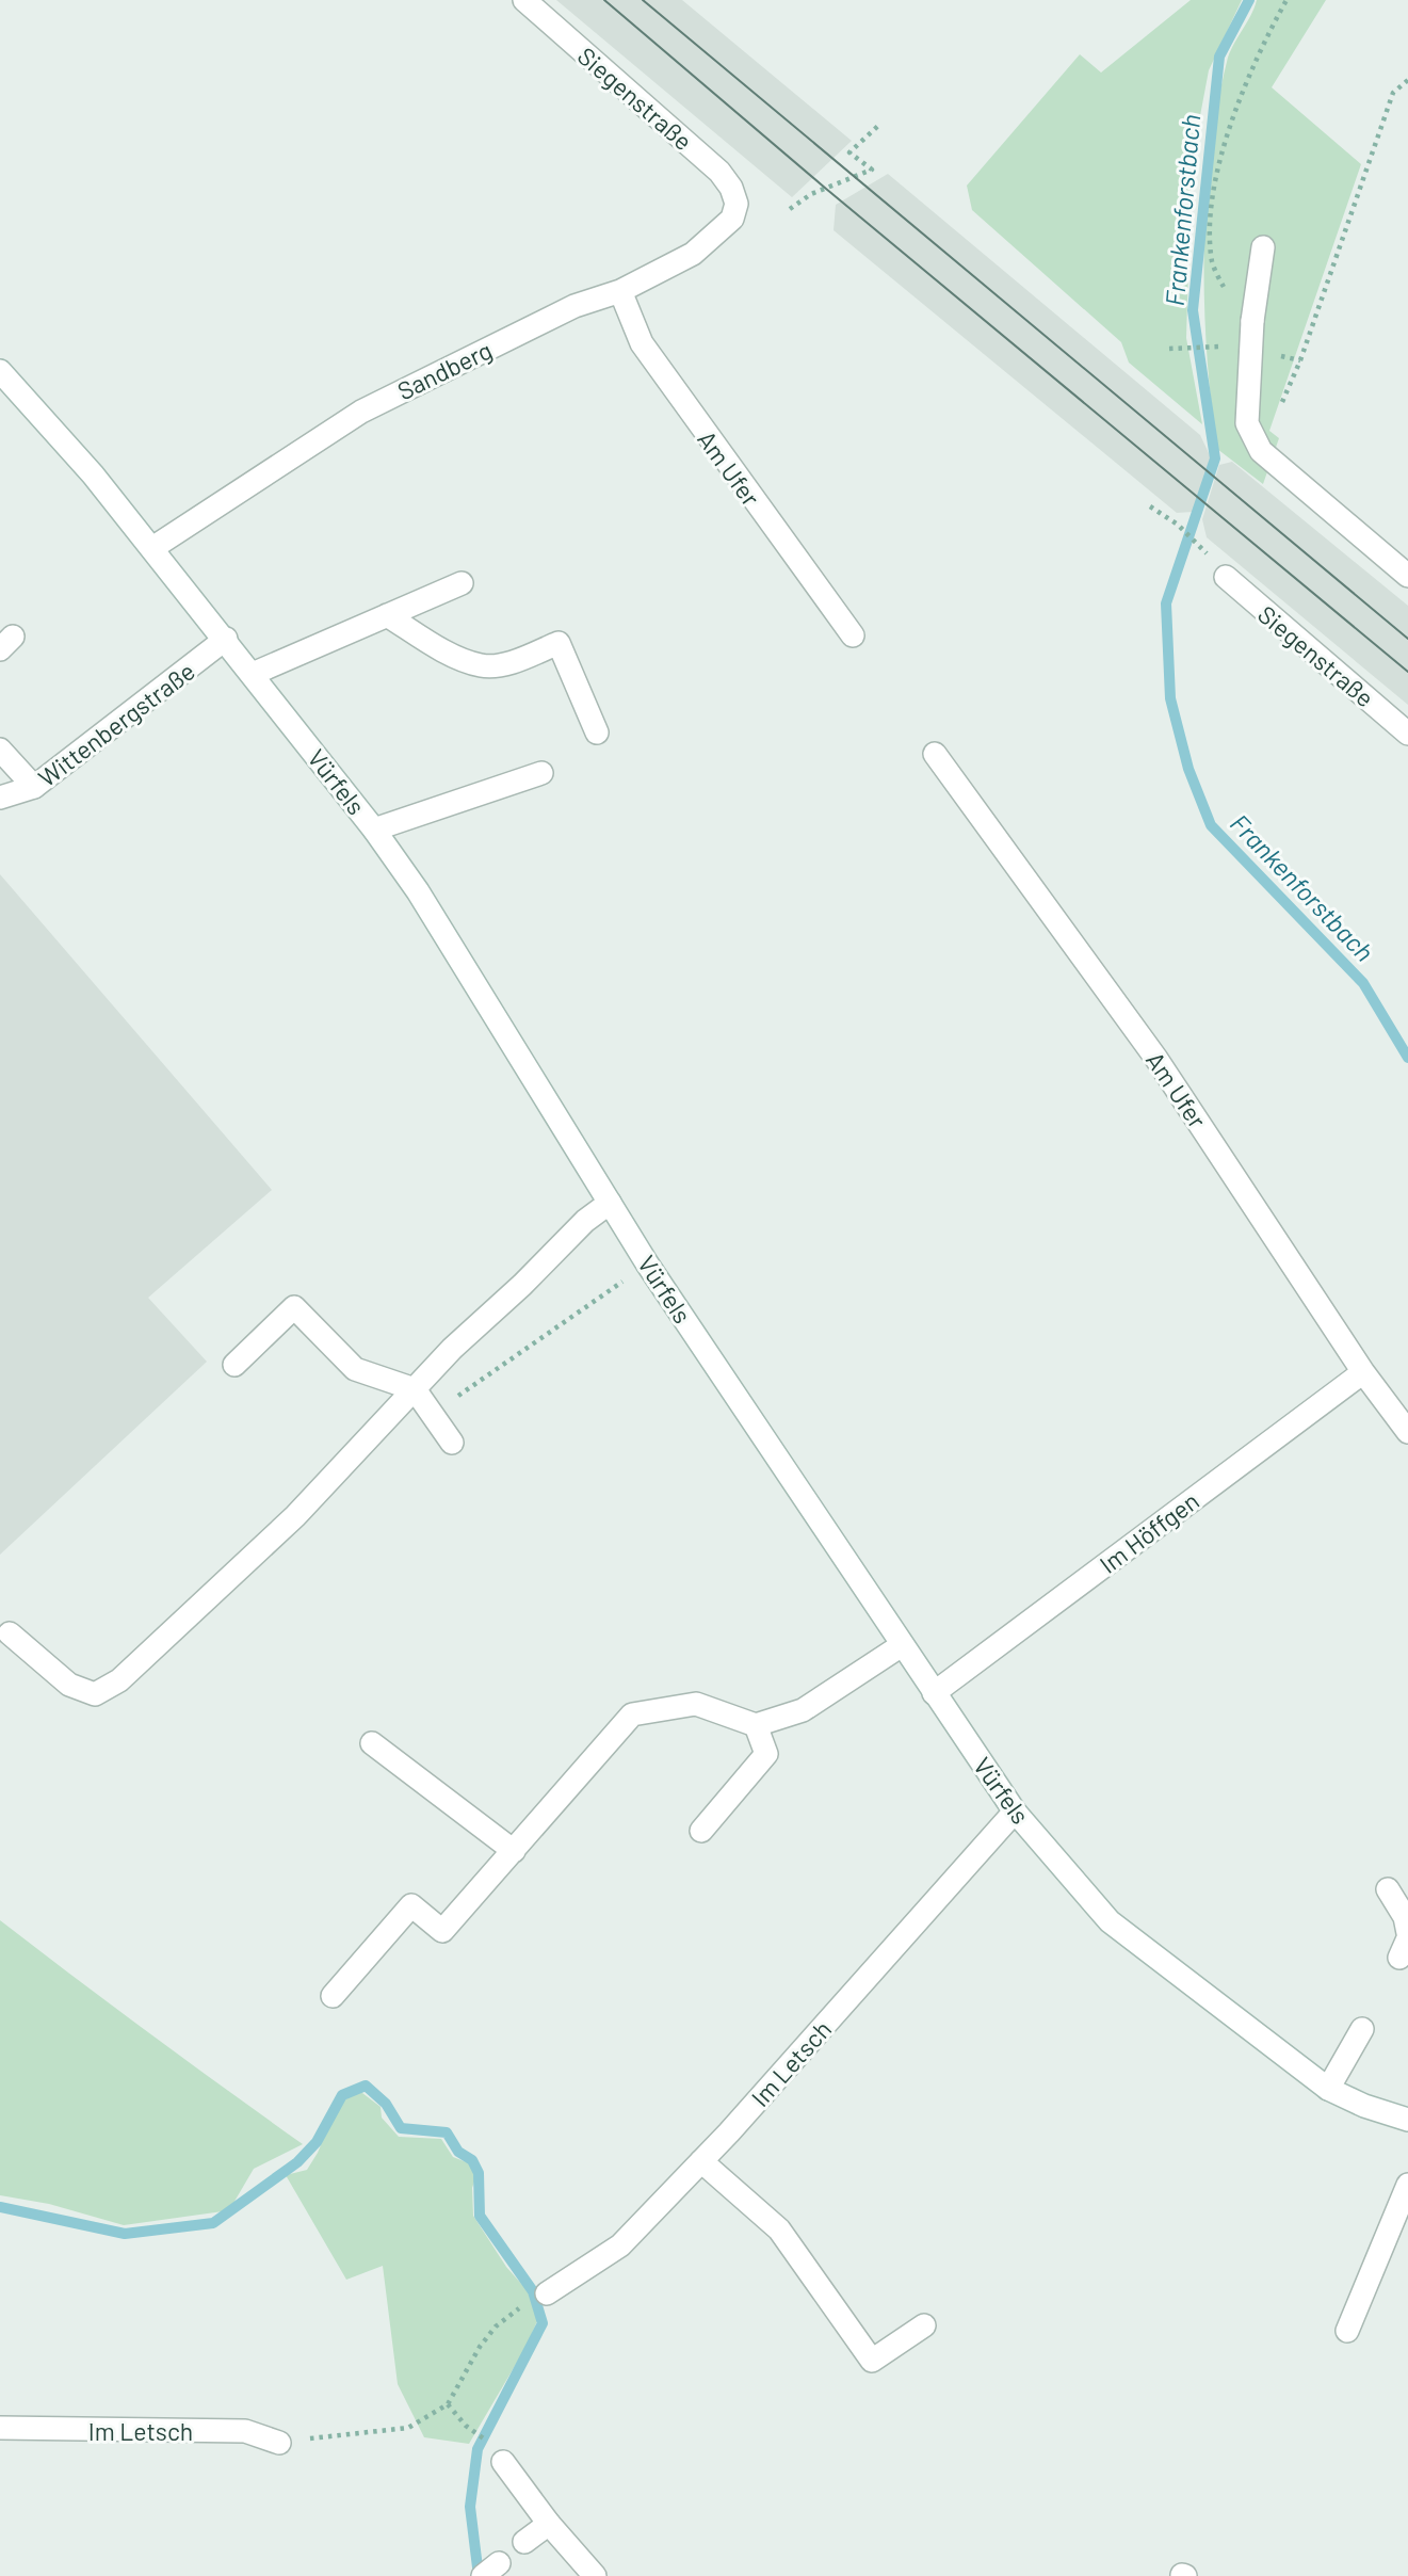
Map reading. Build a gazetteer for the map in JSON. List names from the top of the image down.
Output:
{
  "streets": {
    "street": [
      "Siegenstraße",
      "Sandberg",
      "Am Ufer",
      "Wittenbergstraße",
      "Vürfels",
      "Im Höffgen",
      "Im Letsch"
    ]
  },
  "crossings": [
    ["Siegenstraße", "Sandberg"],
    ["Sandberg", "Am Ufer"],
    ["Sandberg", "Vürfels"],
    ["Am Ufer", "Im Höffgen"],
    ["Wittenbergstraße", "Vürfels"],
    ["Vürfels", "Im Höffgen"],
    ["Vürfels", "Im Letsch"]
  ],
  "water": ["Frankenforstbach"]
}
